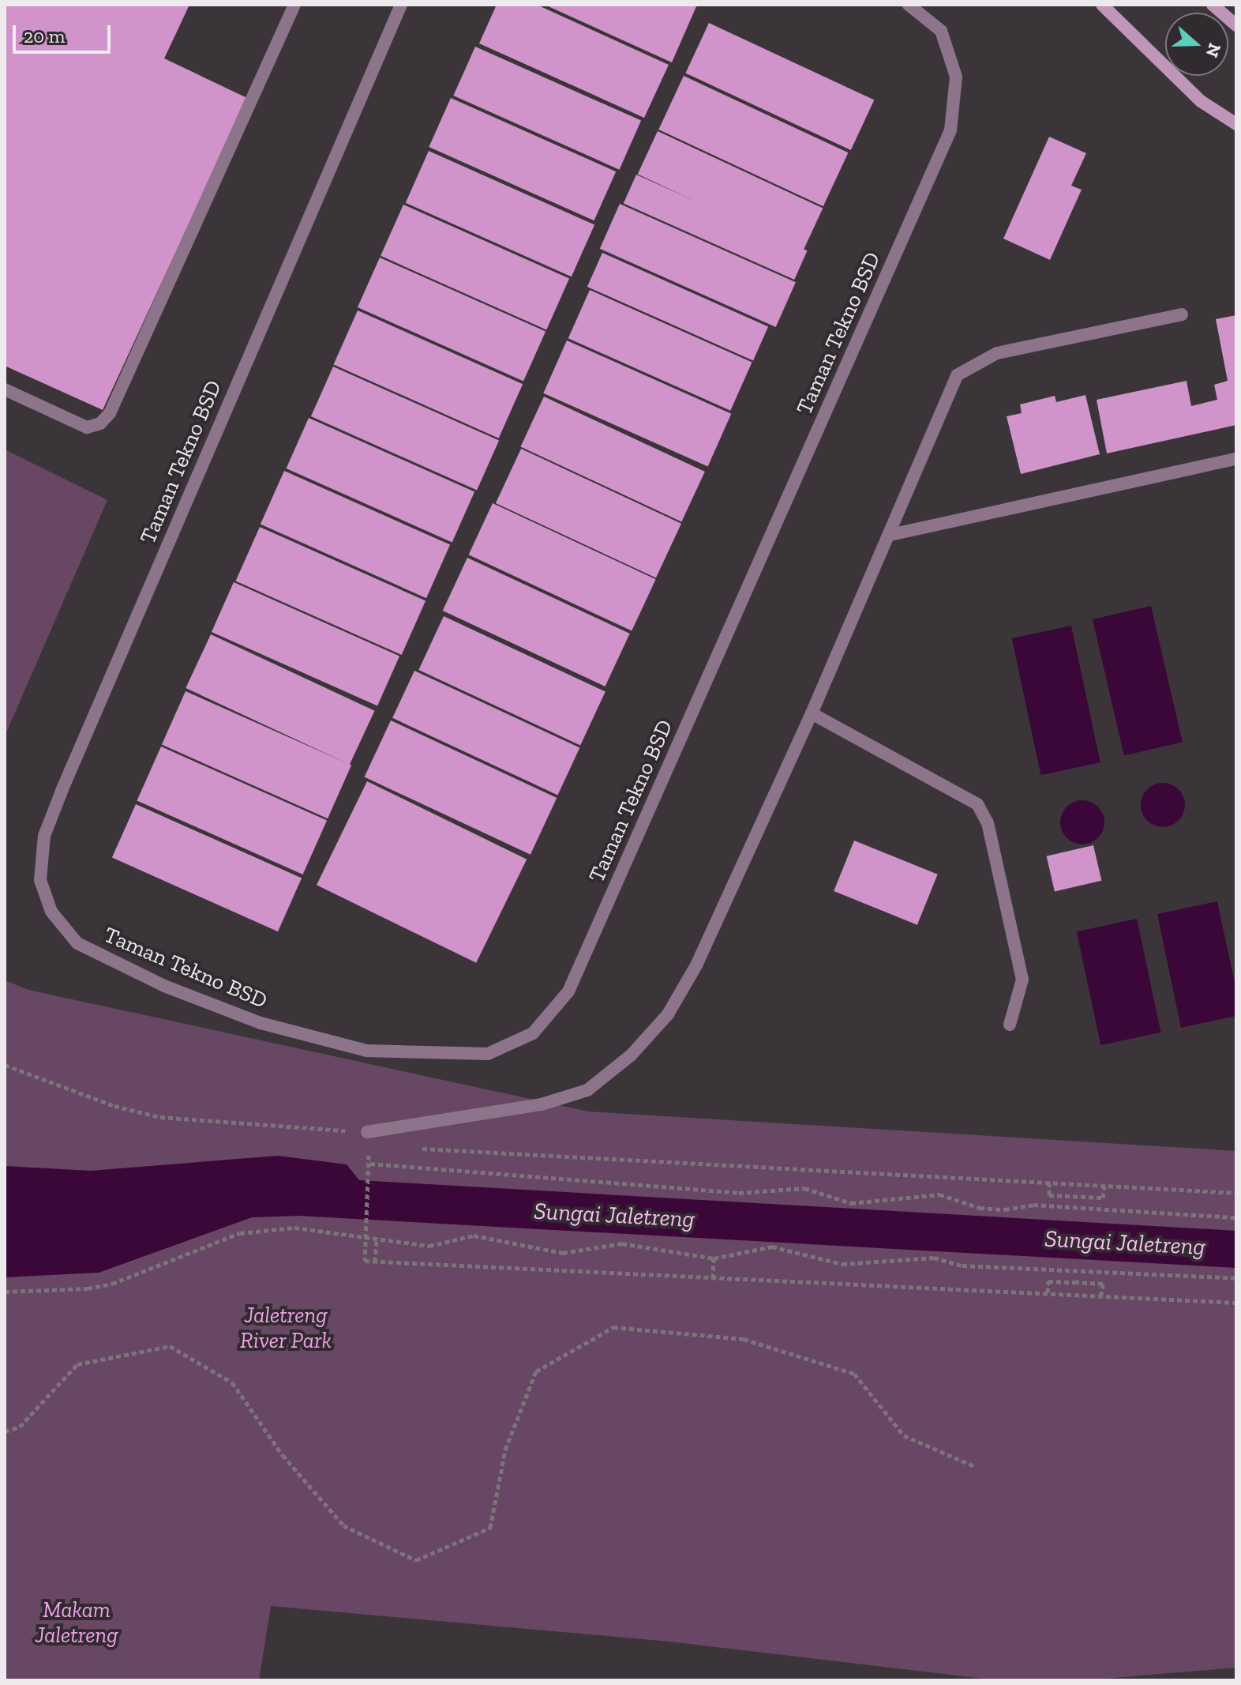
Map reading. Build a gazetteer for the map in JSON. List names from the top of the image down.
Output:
{
  "streets": {
    "lane": ["Taman Tekno BSD"]
  },
  "water": ["Sungai Jaletreng"],
  "parks": ["Jaletreng River Park", "Makam Jaletreng"],
  "scale_bar": "20 m",
  "north": "right"
}
